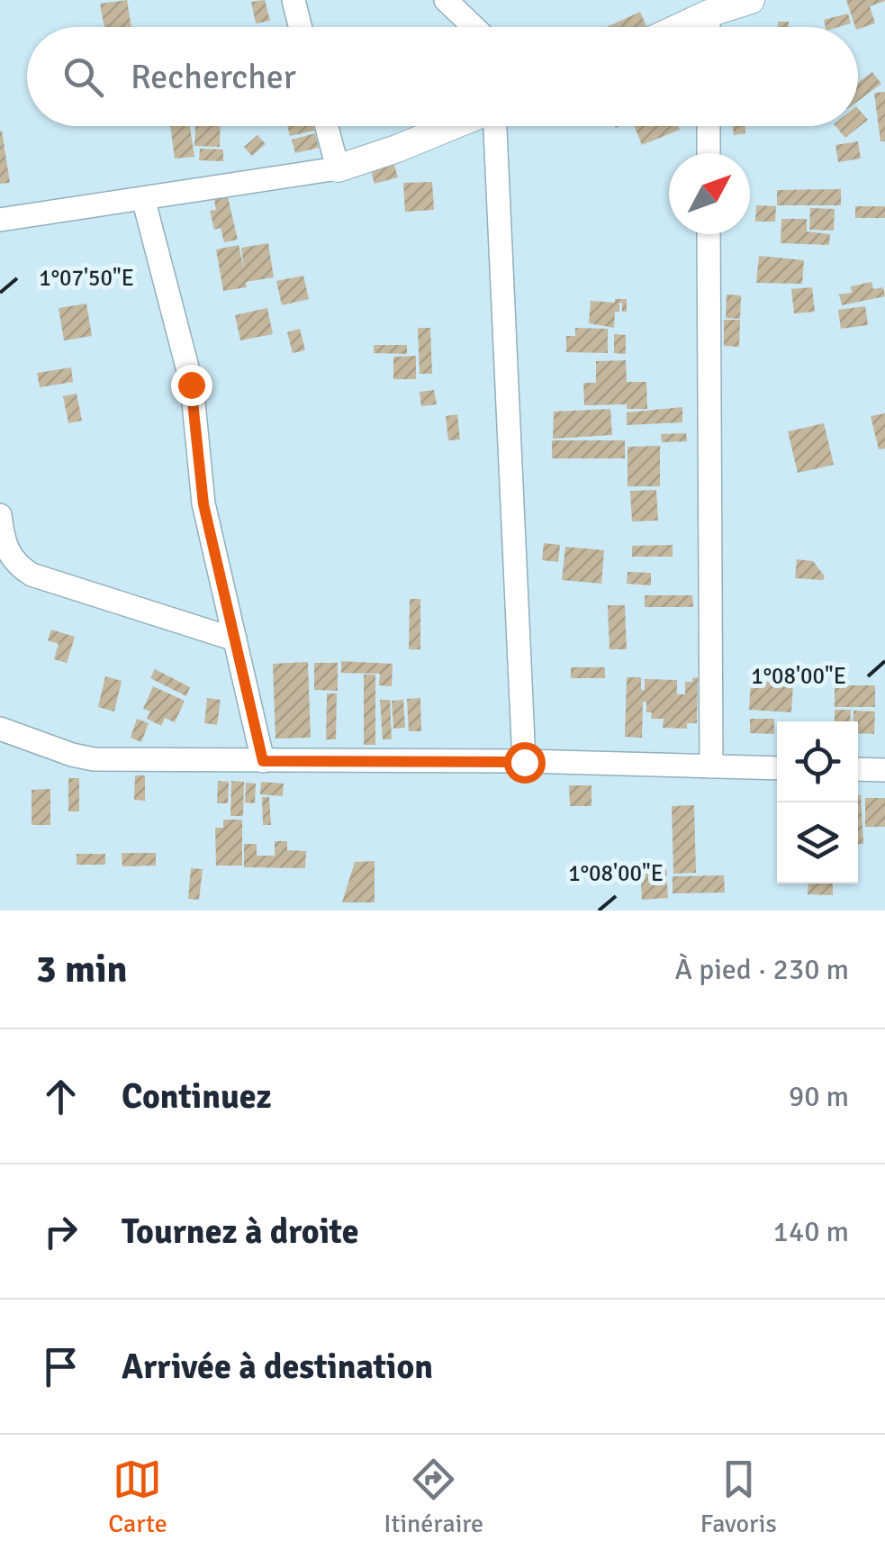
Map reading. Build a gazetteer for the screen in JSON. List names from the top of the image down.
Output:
{
  "north": "top right",
  "page": {
    "search": "Rechercher",
    "heading": ["3 min", "À pied · 230 m"],
    "list": [
      ["Continuez", "90 m"],
      ["Tournez à droite", "140 m"],
      "Arrivée à destination"
    ],
    "nav": ["Carte", "Itinéraire", "Favoris"]
  },
  "coordinates": ["1°07'50\"E", "1°08'00\"E"]
}
